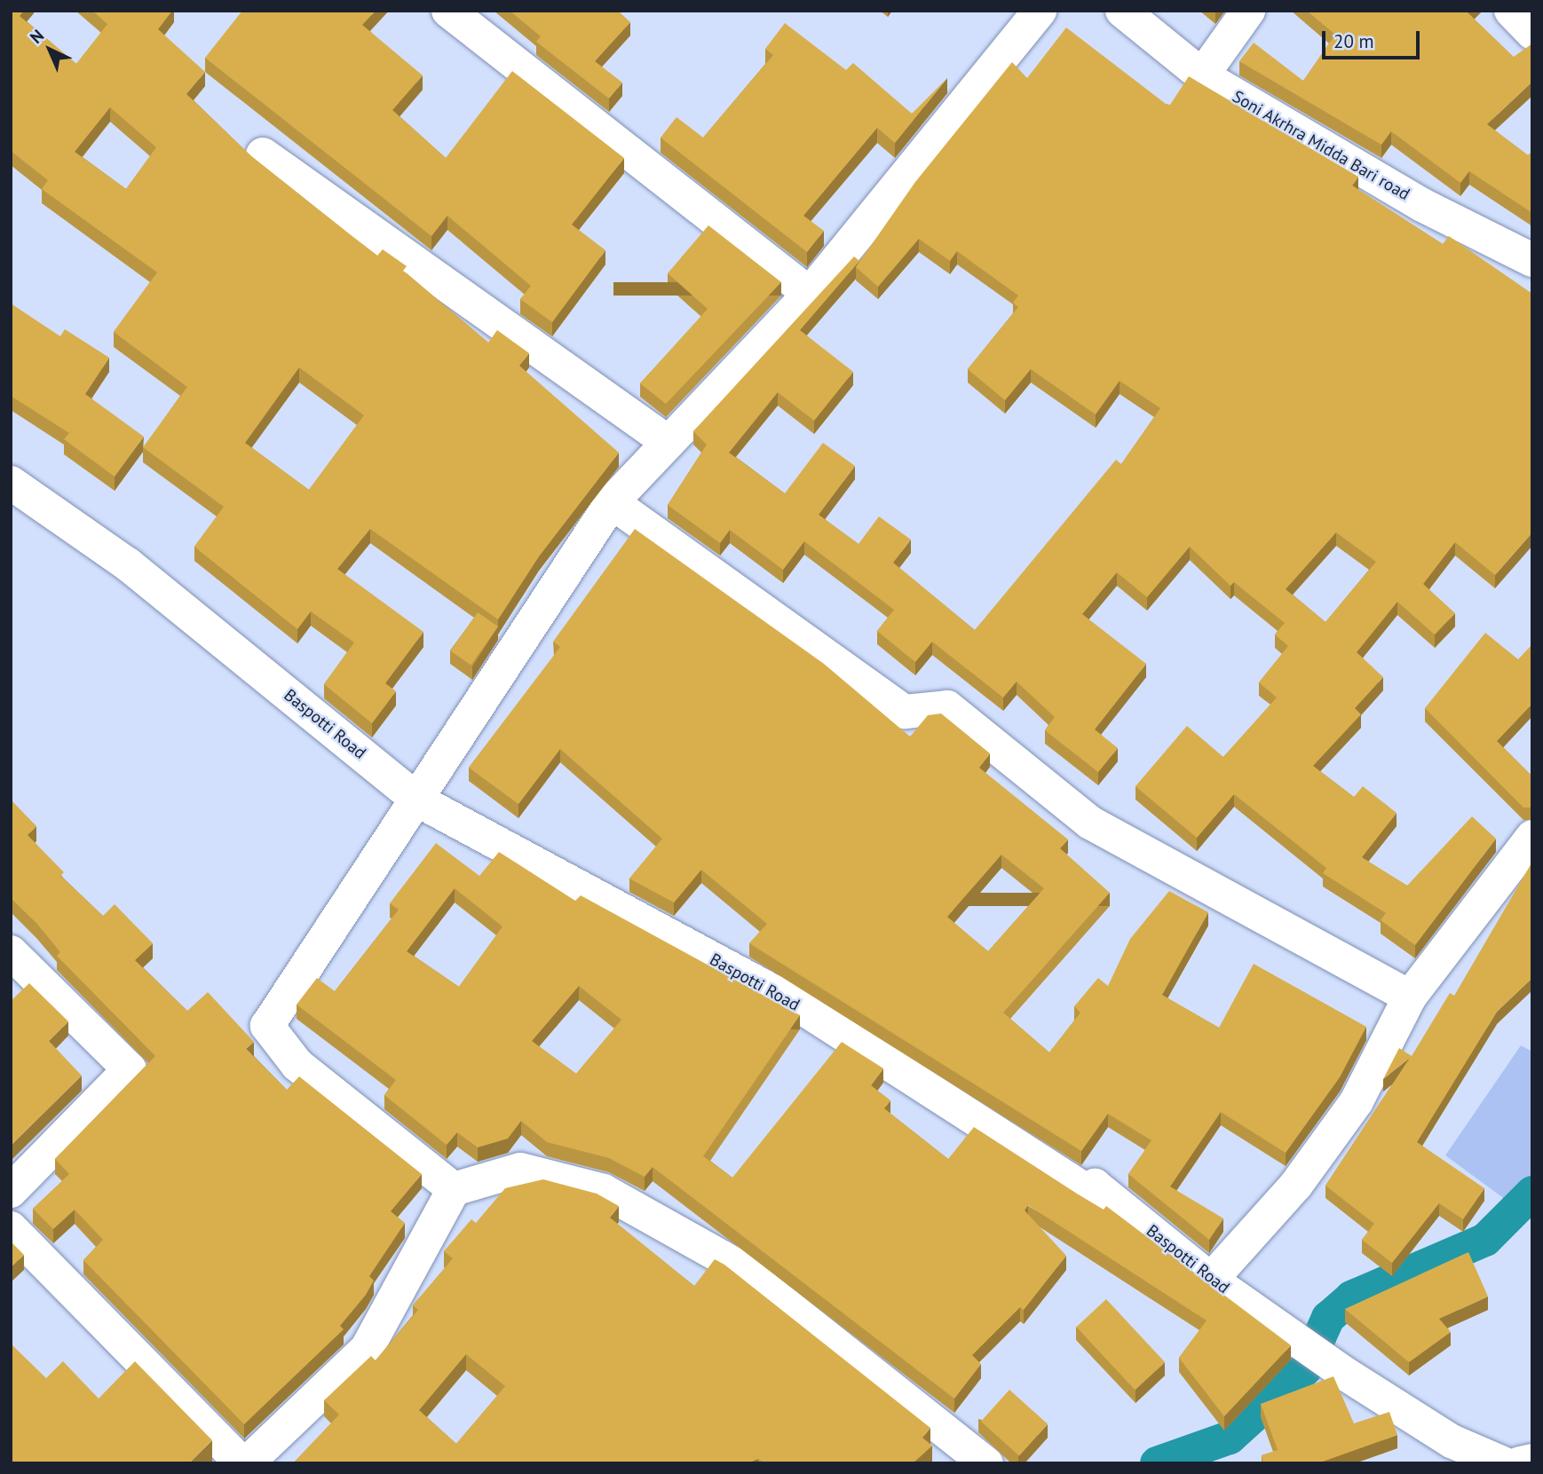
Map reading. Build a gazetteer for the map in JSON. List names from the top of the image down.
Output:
{
  "streets": {
    "main road": ["Soni Akrhra Midda Bari road", "Baspotti Road"]
  },
  "scale_bar": "20 m",
  "north": "top left"
}
